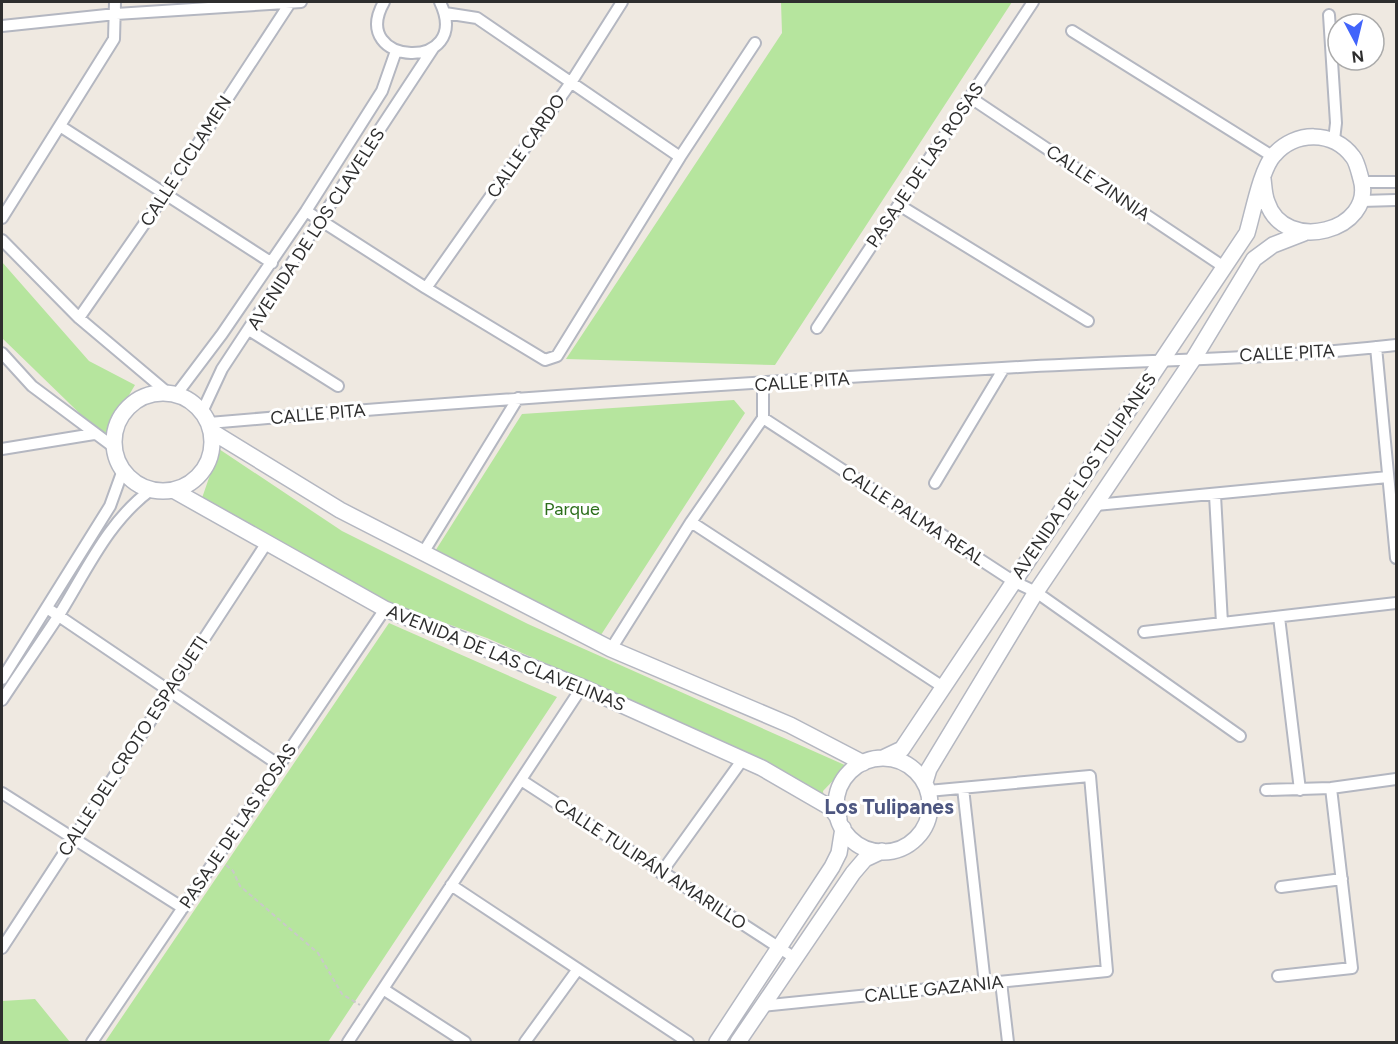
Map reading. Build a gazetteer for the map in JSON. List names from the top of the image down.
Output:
{
  "streets": {
    "street": [
      "CALLE CARDO",
      "CALLE CICLAMEN",
      "PASAJE DE LAS ROSAS",
      "CALLE ZINNIA",
      "AVENIDA DE LOS CLAVELES",
      "CALLE PITA",
      "AVENIDA DE LOS TULIPANES",
      "CALLE PALMA REAL",
      "AVENIDA DE LAS CLAVELINAS",
      "CALLE DEL CROTO ESPAGUETI",
      "CALLE TULIPÁN AMARILLO",
      "CALLE GAZANIA"
    ]
  },
  "crossings": [
    ["PASAJE DE LAS ROSAS", "CALLE ZINNIA"],
    ["PASAJE DE LAS ROSAS", "AVENIDA DE LAS CLAVELINAS"],
    ["CALLE ZINNIA", "AVENIDA DE LOS TULIPANES"],
    ["AVENIDA DE LOS CLAVELES", "CALLE PITA"],
    ["AVENIDA DE LOS CLAVELES", "AVENIDA DE LAS CLAVELINAS"],
    ["CALLE PITA", "AVENIDA DE LOS TULIPANES"],
    ["CALLE PITA", "AVENIDA DE LAS CLAVELINAS"],
    ["AVENIDA DE LOS TULIPANES", "CALLE PALMA REAL"],
    ["AVENIDA DE LOS TULIPANES", "AVENIDA DE LAS CLAVELINAS"],
    ["AVENIDA DE LAS CLAVELINAS", "CALLE DEL CROTO ESPAGUETI"]
  ],
  "districts": ["Los Tulipanes"],
  "parks": ["Parque"],
  "north": "bottom"
}
